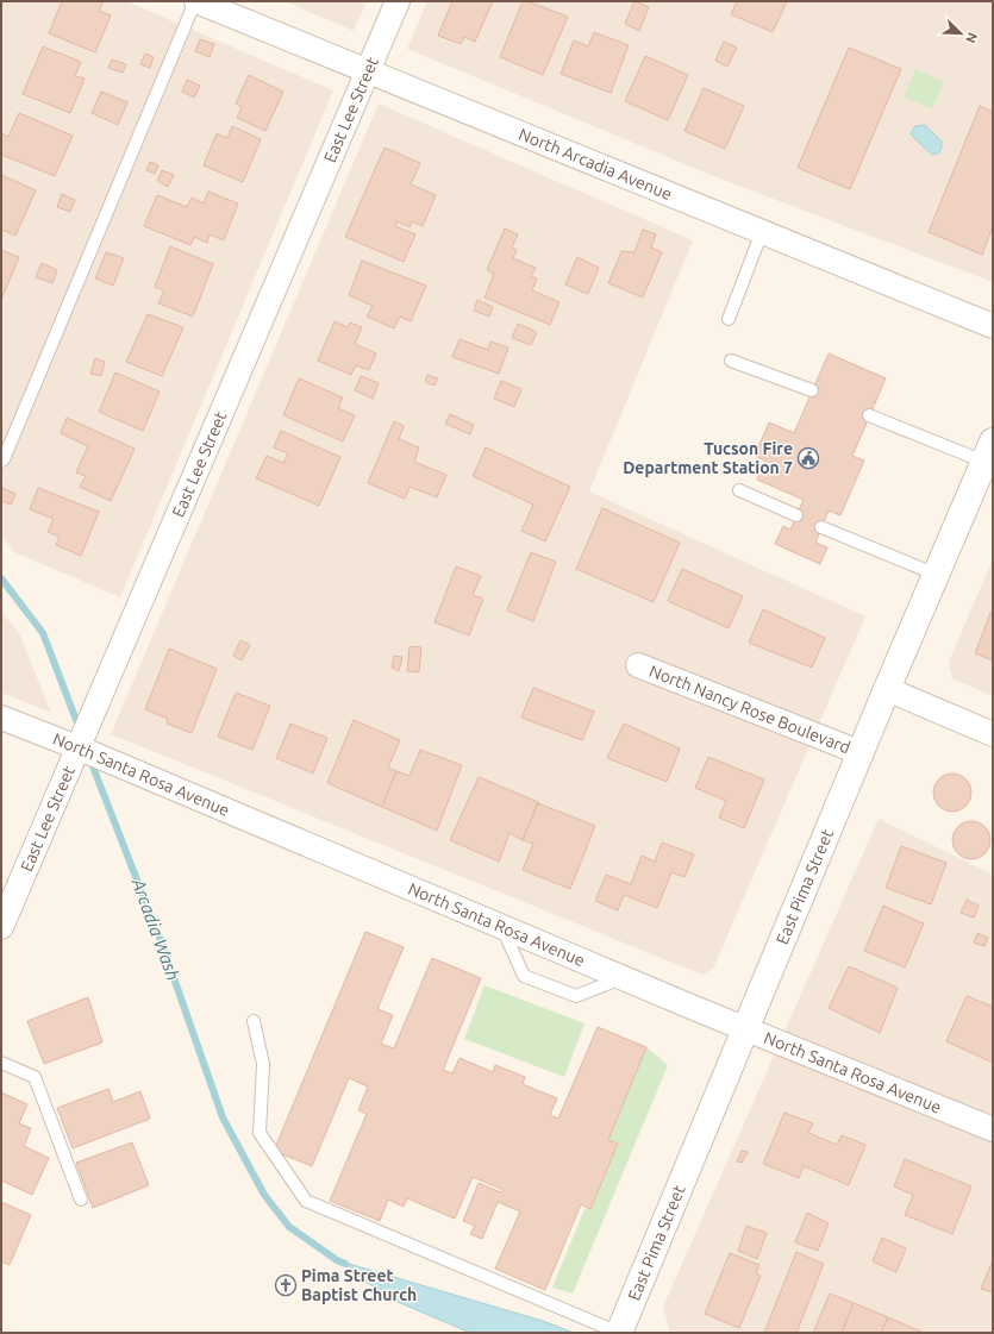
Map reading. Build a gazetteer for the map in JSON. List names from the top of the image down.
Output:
{
  "streets": {
    "street": [
      "East Lee Street",
      "North Arcadia Avenue",
      "North Nancy Rose Boulevard",
      "North Santa Rosa Avenue",
      "East Pima Street"
    ]
  },
  "crossings": [
    ["East Lee Street", "North Arcadia Avenue"],
    ["East Lee Street", "North Santa Rosa Avenue"],
    ["North Nancy Rose Boulevard", "East Pima Street"],
    ["North Santa Rosa Avenue", "East Pima Street"]
  ],
  "water": ["Arcadia Wash"],
  "places": {
    "public building": ["Tucson Fire Department Station 7"],
    "church": ["Pima Street Baptist Church"]
  },
  "north": "bottom right"
}
